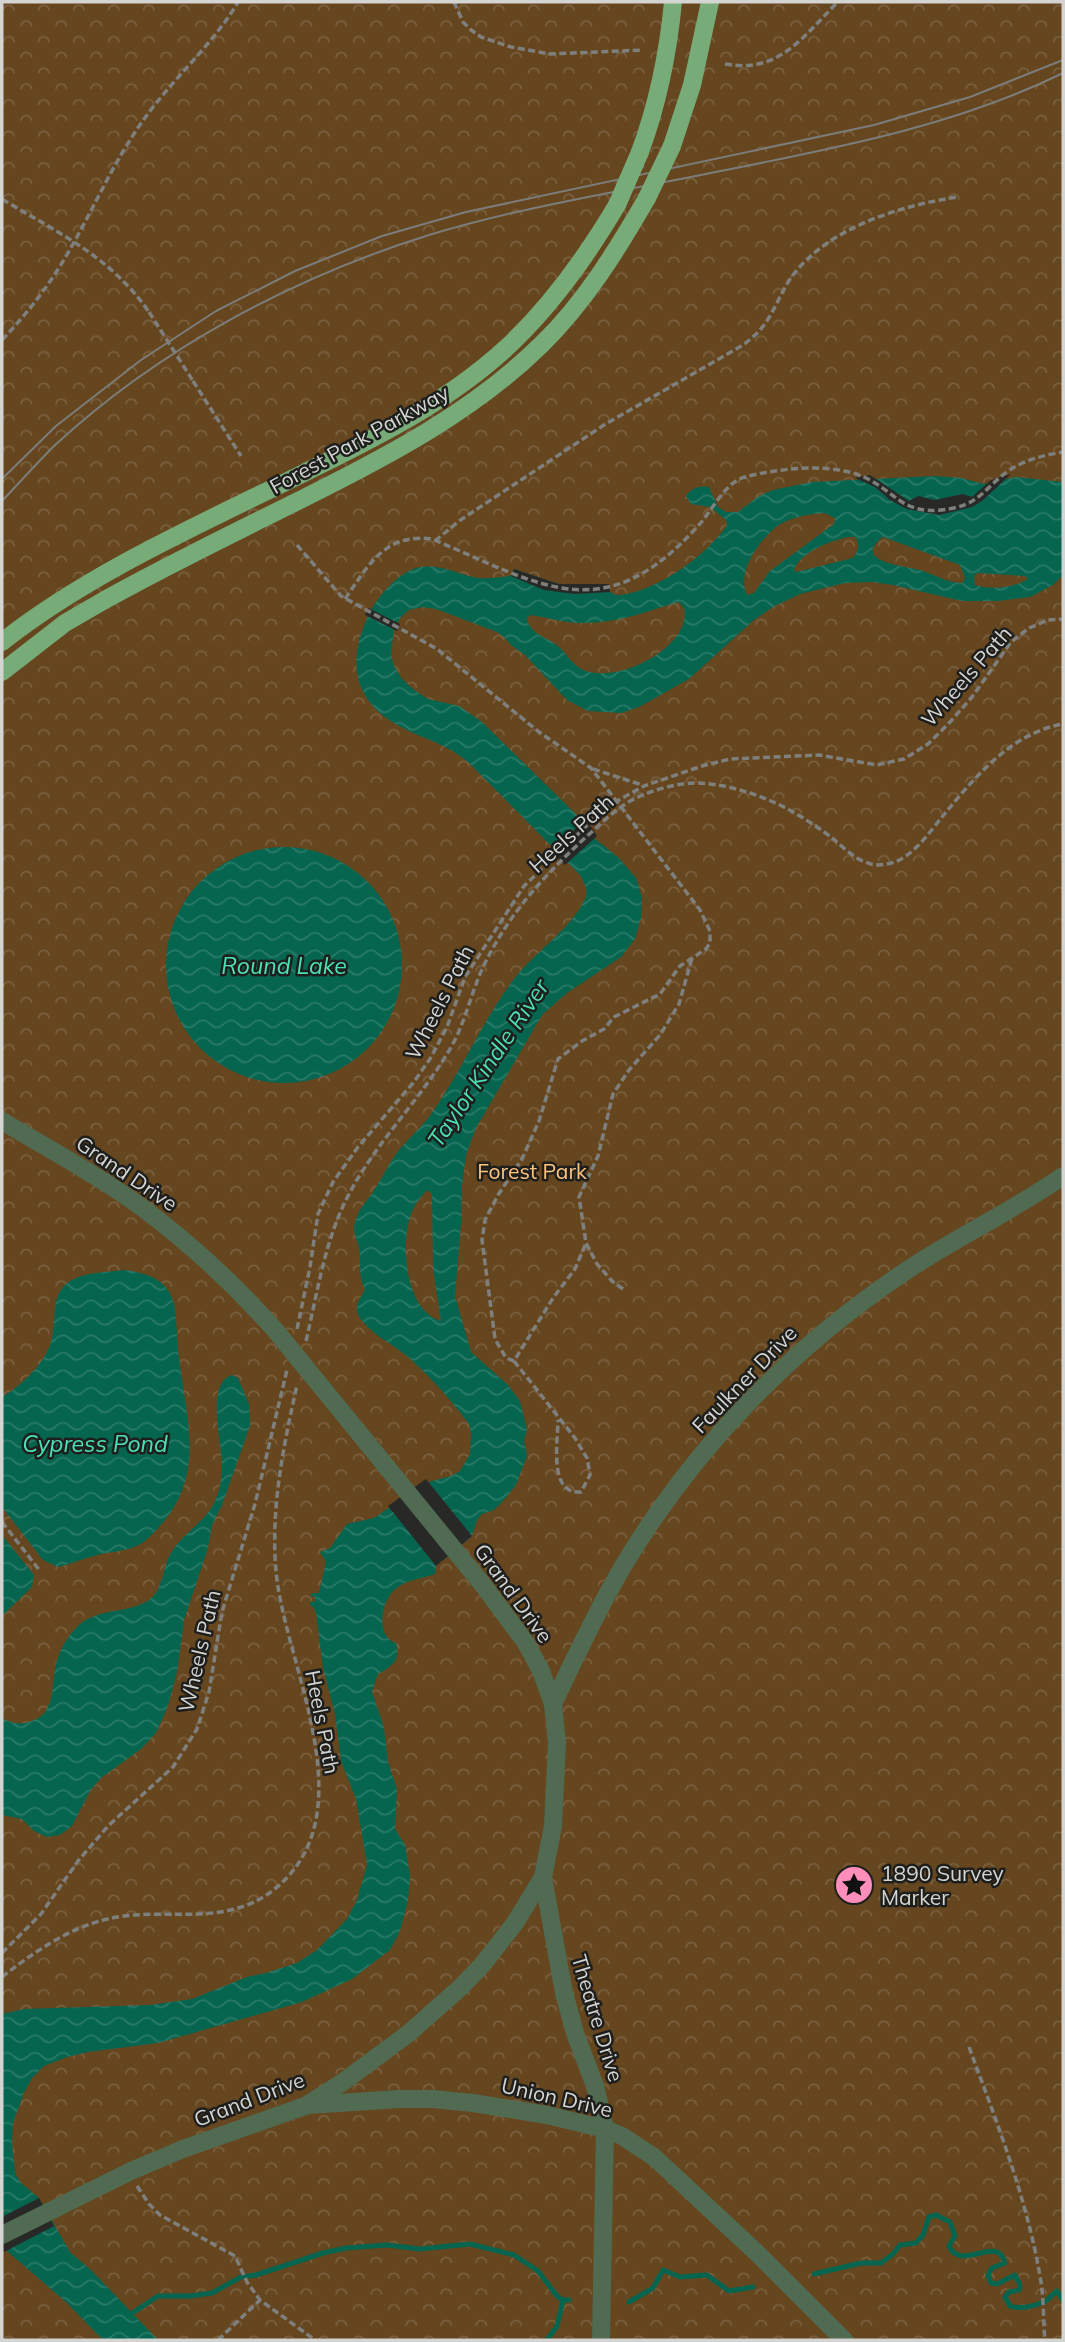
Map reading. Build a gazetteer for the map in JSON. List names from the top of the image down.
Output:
{
  "streets": {
    "main road": ["Forest Park Parkway"],
    "street": [
      "Grand Drive",
      "Faulkner Drive",
      "Theatre Drive",
      "Union Drive"
    ],
    "path": ["Wheels Path", "Heels Path"]
  },
  "crossings": [
    ["Grand Drive", "Faulkner Drive"],
    ["Grand Drive", "Theatre Drive"],
    ["Grand Drive", "Union Drive"],
    ["Theatre Drive", "Union Drive"]
  ],
  "water": ["Round Lake", "Taylor Kindle River", "Cypress Pond"],
  "parks": ["Forest Park"],
  "places": {
    "place": ["1890 Survey Marker"]
  }
}
